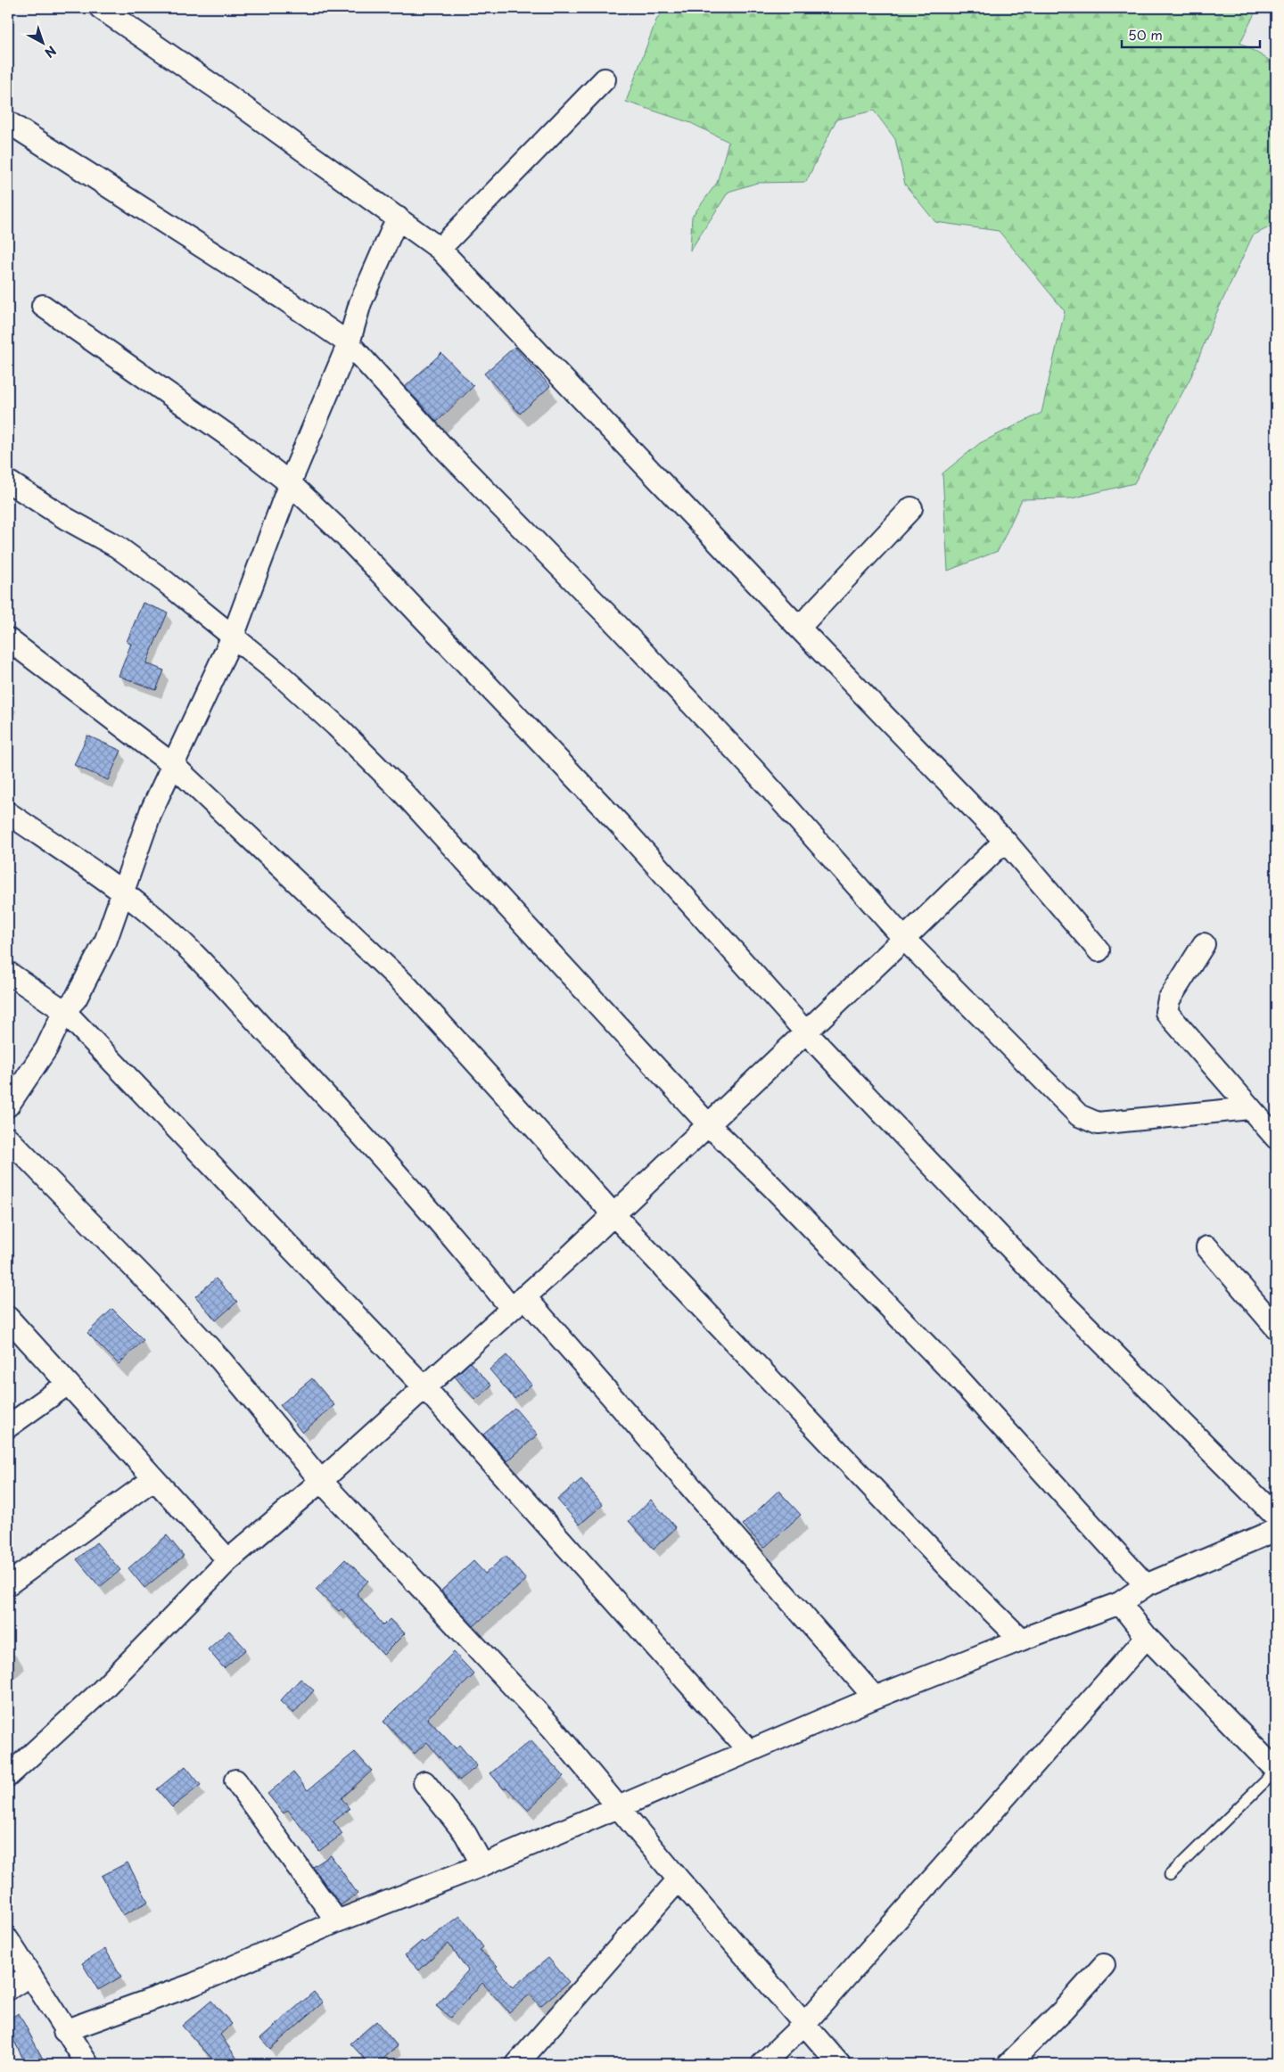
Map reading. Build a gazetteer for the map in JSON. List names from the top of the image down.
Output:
{
  "scale_bar": "50 m",
  "north": "bottom right"
}
